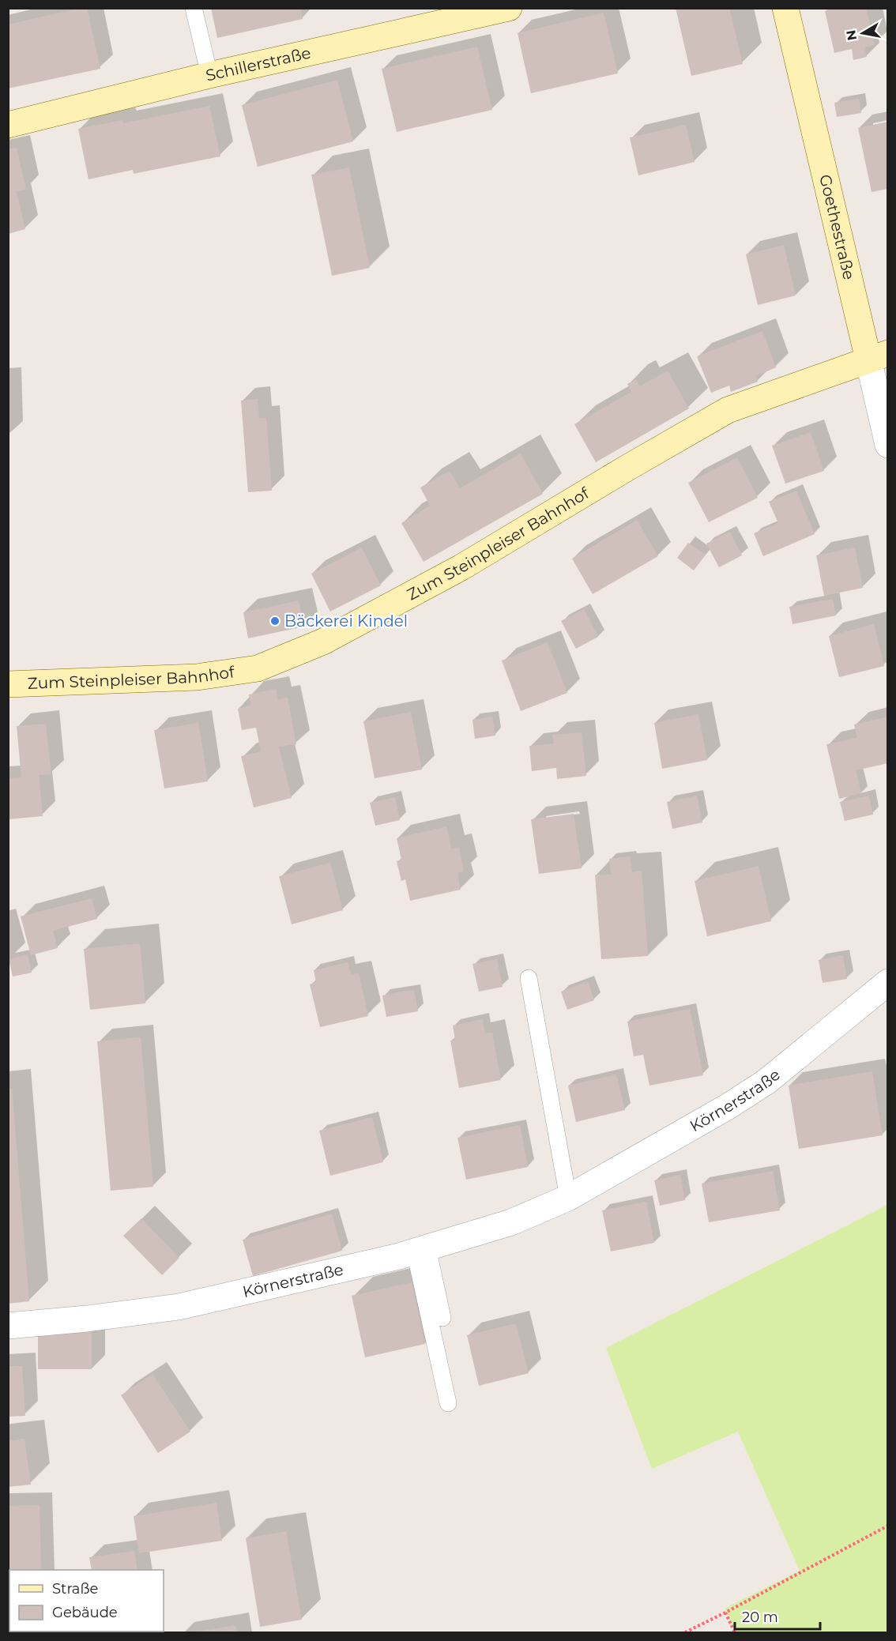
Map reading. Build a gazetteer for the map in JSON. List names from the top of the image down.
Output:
{
  "streets": {
    "street": [
      "Schillerstraße",
      "Goethestraße",
      "Zum Steinpleiser Bahnhof",
      "Körnerstraße"
    ]
  },
  "crossings": [
    ["Goethestraße", "Zum Steinpleiser Bahnhof"]
  ],
  "places": ["Bäckerei Kindel"],
  "legend": ["Straße", "Gebäude"],
  "scale_bar": "20 m",
  "north": "left"
}
